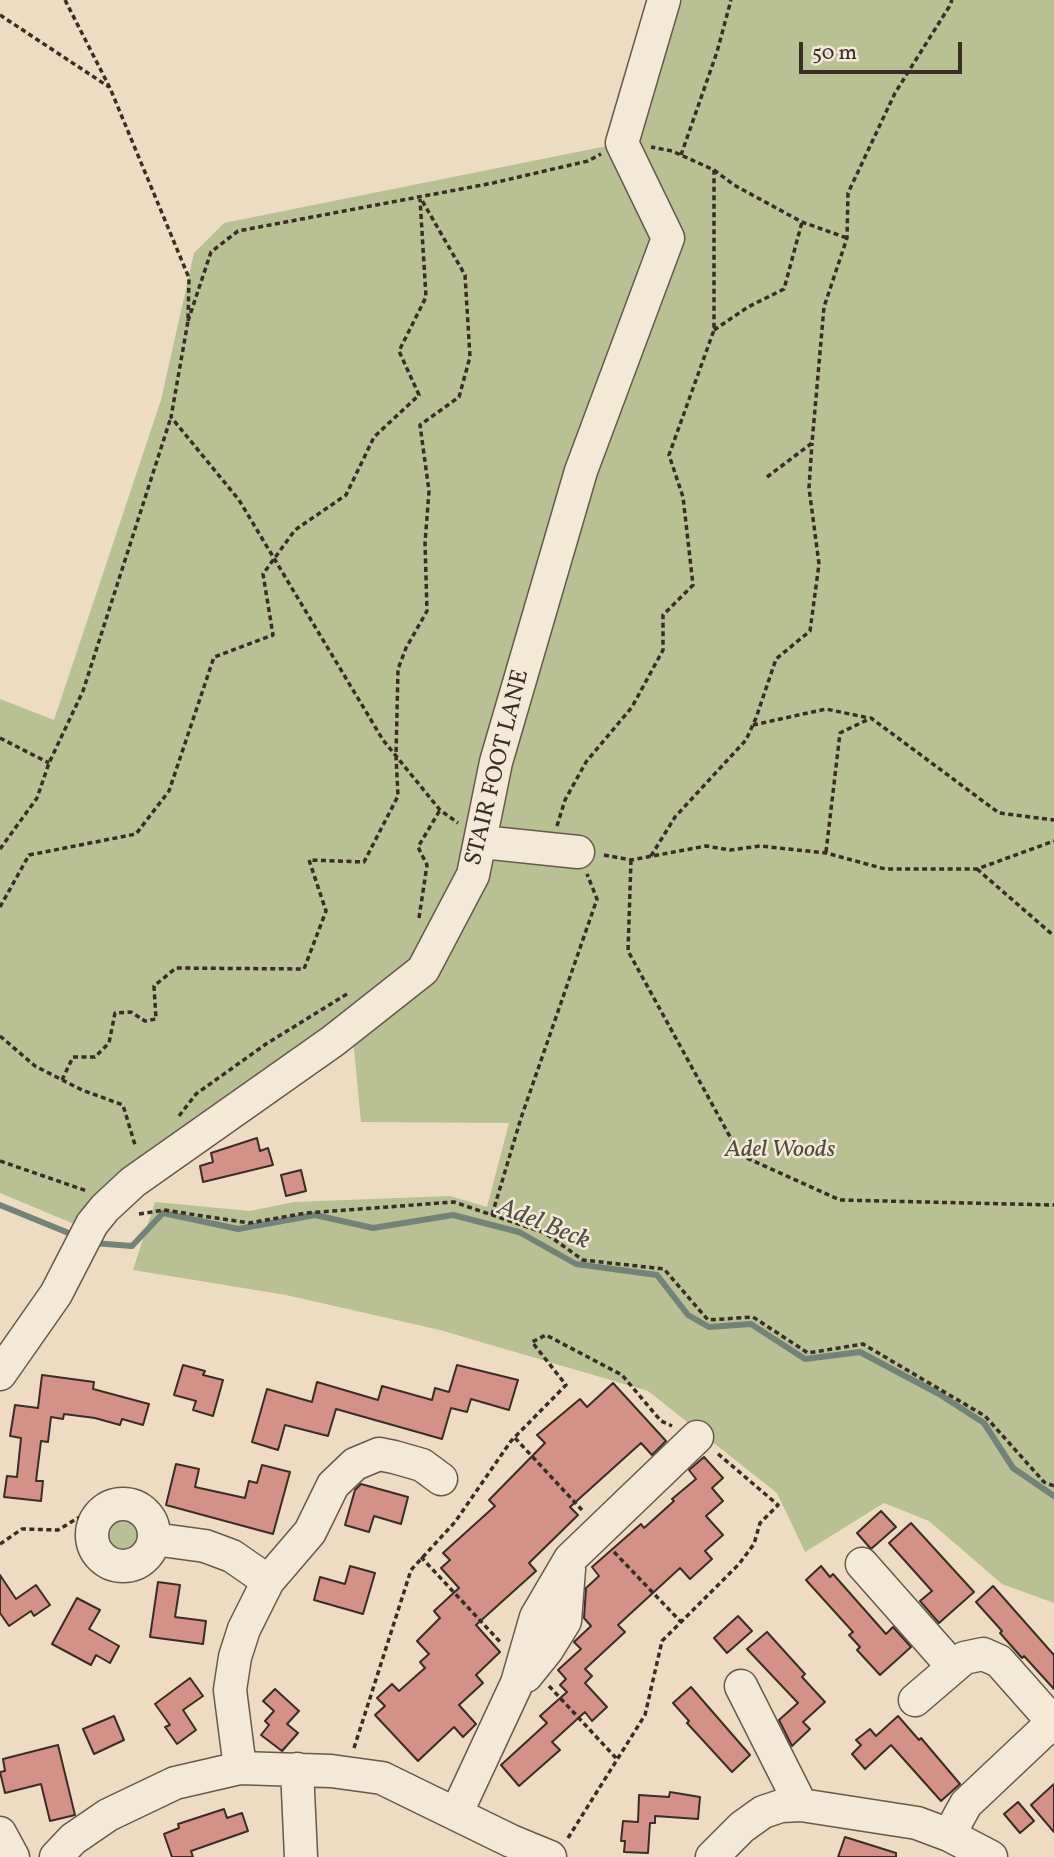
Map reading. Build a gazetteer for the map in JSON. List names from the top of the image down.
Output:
{
  "streets": {
    "street": ["STAIR FOOT LANE"]
  },
  "water": ["Adel Beck"],
  "parks": ["Adel Woods"],
  "scale_bar": "50 m"
}
